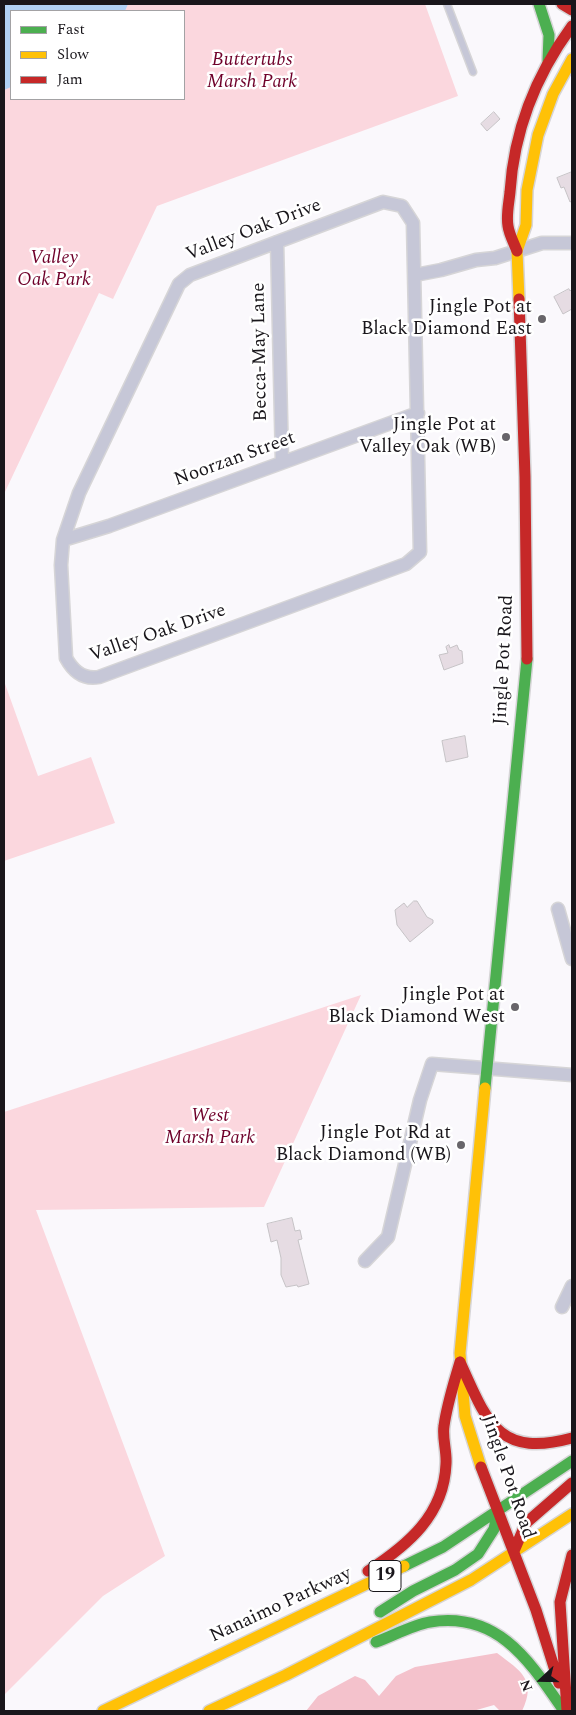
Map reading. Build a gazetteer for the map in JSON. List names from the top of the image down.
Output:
{
  "streets": {
    "main road": ["Jingle Pot Road", "19", "Nanaimo Parkway"],
    "street": ["Valley Oak Drive", "Becca-May Lane", "Noorzan Street"]
  },
  "crossings": [
    ["Valley Oak Drive", "Becca-May Lane"],
    ["Valley Oak Drive", "Noorzan Street"],
    ["Becca-May Lane", "Noorzan Street"],
    ["Jingle Pot Road", "19"],
    ["Jingle Pot Road", "Nanaimo Parkway"]
  ],
  "parks": ["Buttertubs Marsh Park", "Valley Oak Park", "West Marsh Park"],
  "places": [
    "Jingle Pot at Black Diamond East",
    "Jingle Pot at Valley Oak (WB)",
    "Jingle Pot at Black Diamond West",
    "Jingle Pot Rd at Black Diamond (WB)"
  ],
  "legend": ["Fast", "Slow", "Jam"],
  "north": "left"
}
